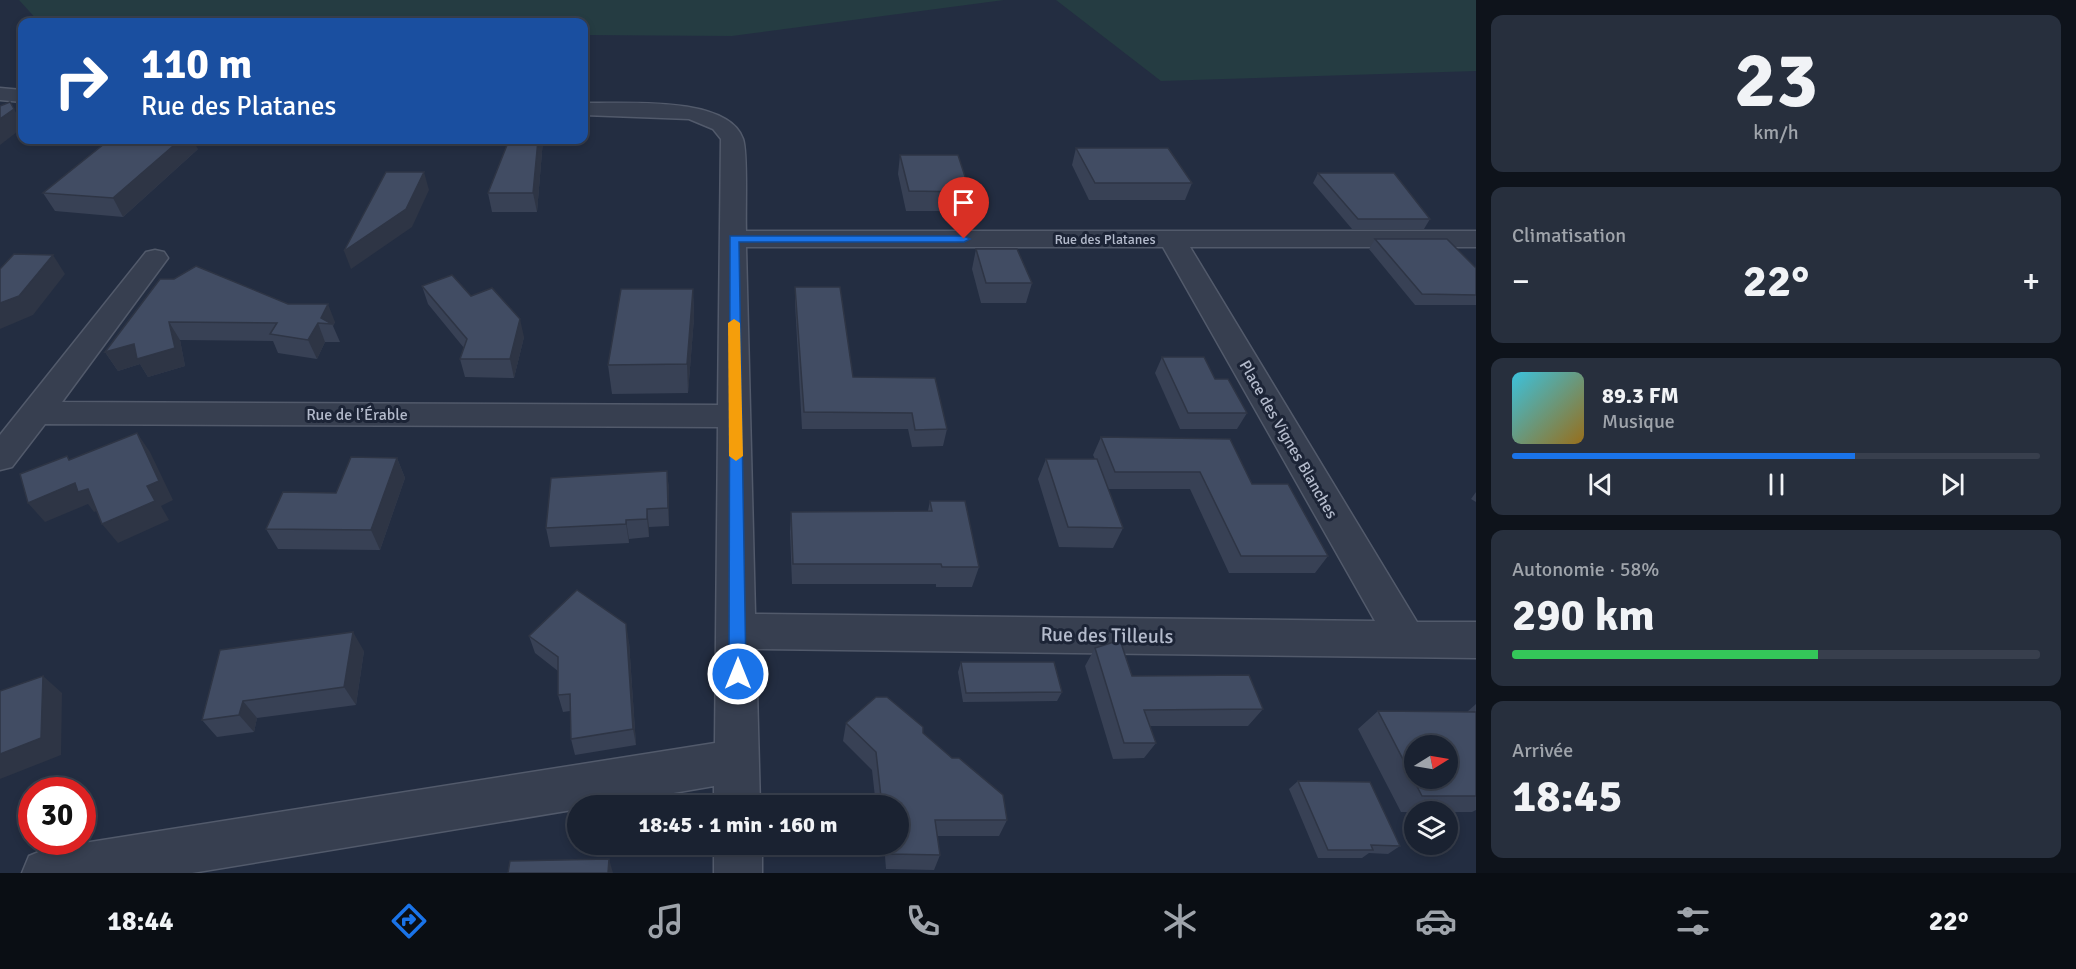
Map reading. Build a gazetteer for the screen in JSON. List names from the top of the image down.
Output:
{
  "streets": {
    "street": [
      "Rue des Platanes",
      "Rue de l’Érable",
      "Place des Vignes Blanches",
      "Rue des Tilleuls"
    ]
  },
  "crossings": [
    ["Rue des Platanes", "Place des Vignes Blanches"],
    ["Place des Vignes Blanches", "Rue des Tilleuls"]
  ],
  "north": "right",
  "page": {
    "tile": [
      ["23", "km/h"],
      "Climatisation",
      ["Autonomie · 58%", "290 km"],
      ["Arrivée", "18:45"]
    ],
    "turn": ["110 m", "Rue des Platanes"],
    "heat": ["−", "22°", "+"],
    "song": ["89.3 FM", "Musique"],
    "limit": "30",
    "trip": "18:45 · 1 min · 160 m",
    "tabs": ["18:44", "22°"]
  }
}
